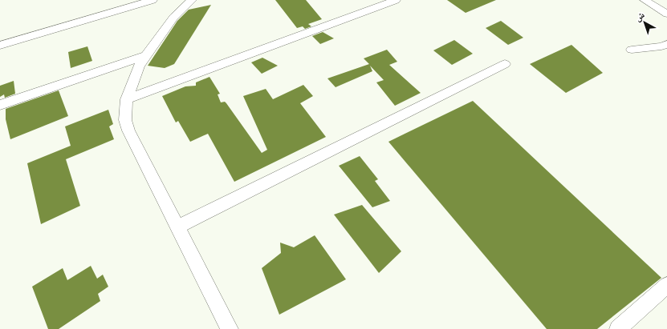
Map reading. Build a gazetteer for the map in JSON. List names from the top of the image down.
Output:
{
  "north": "top left"
}
